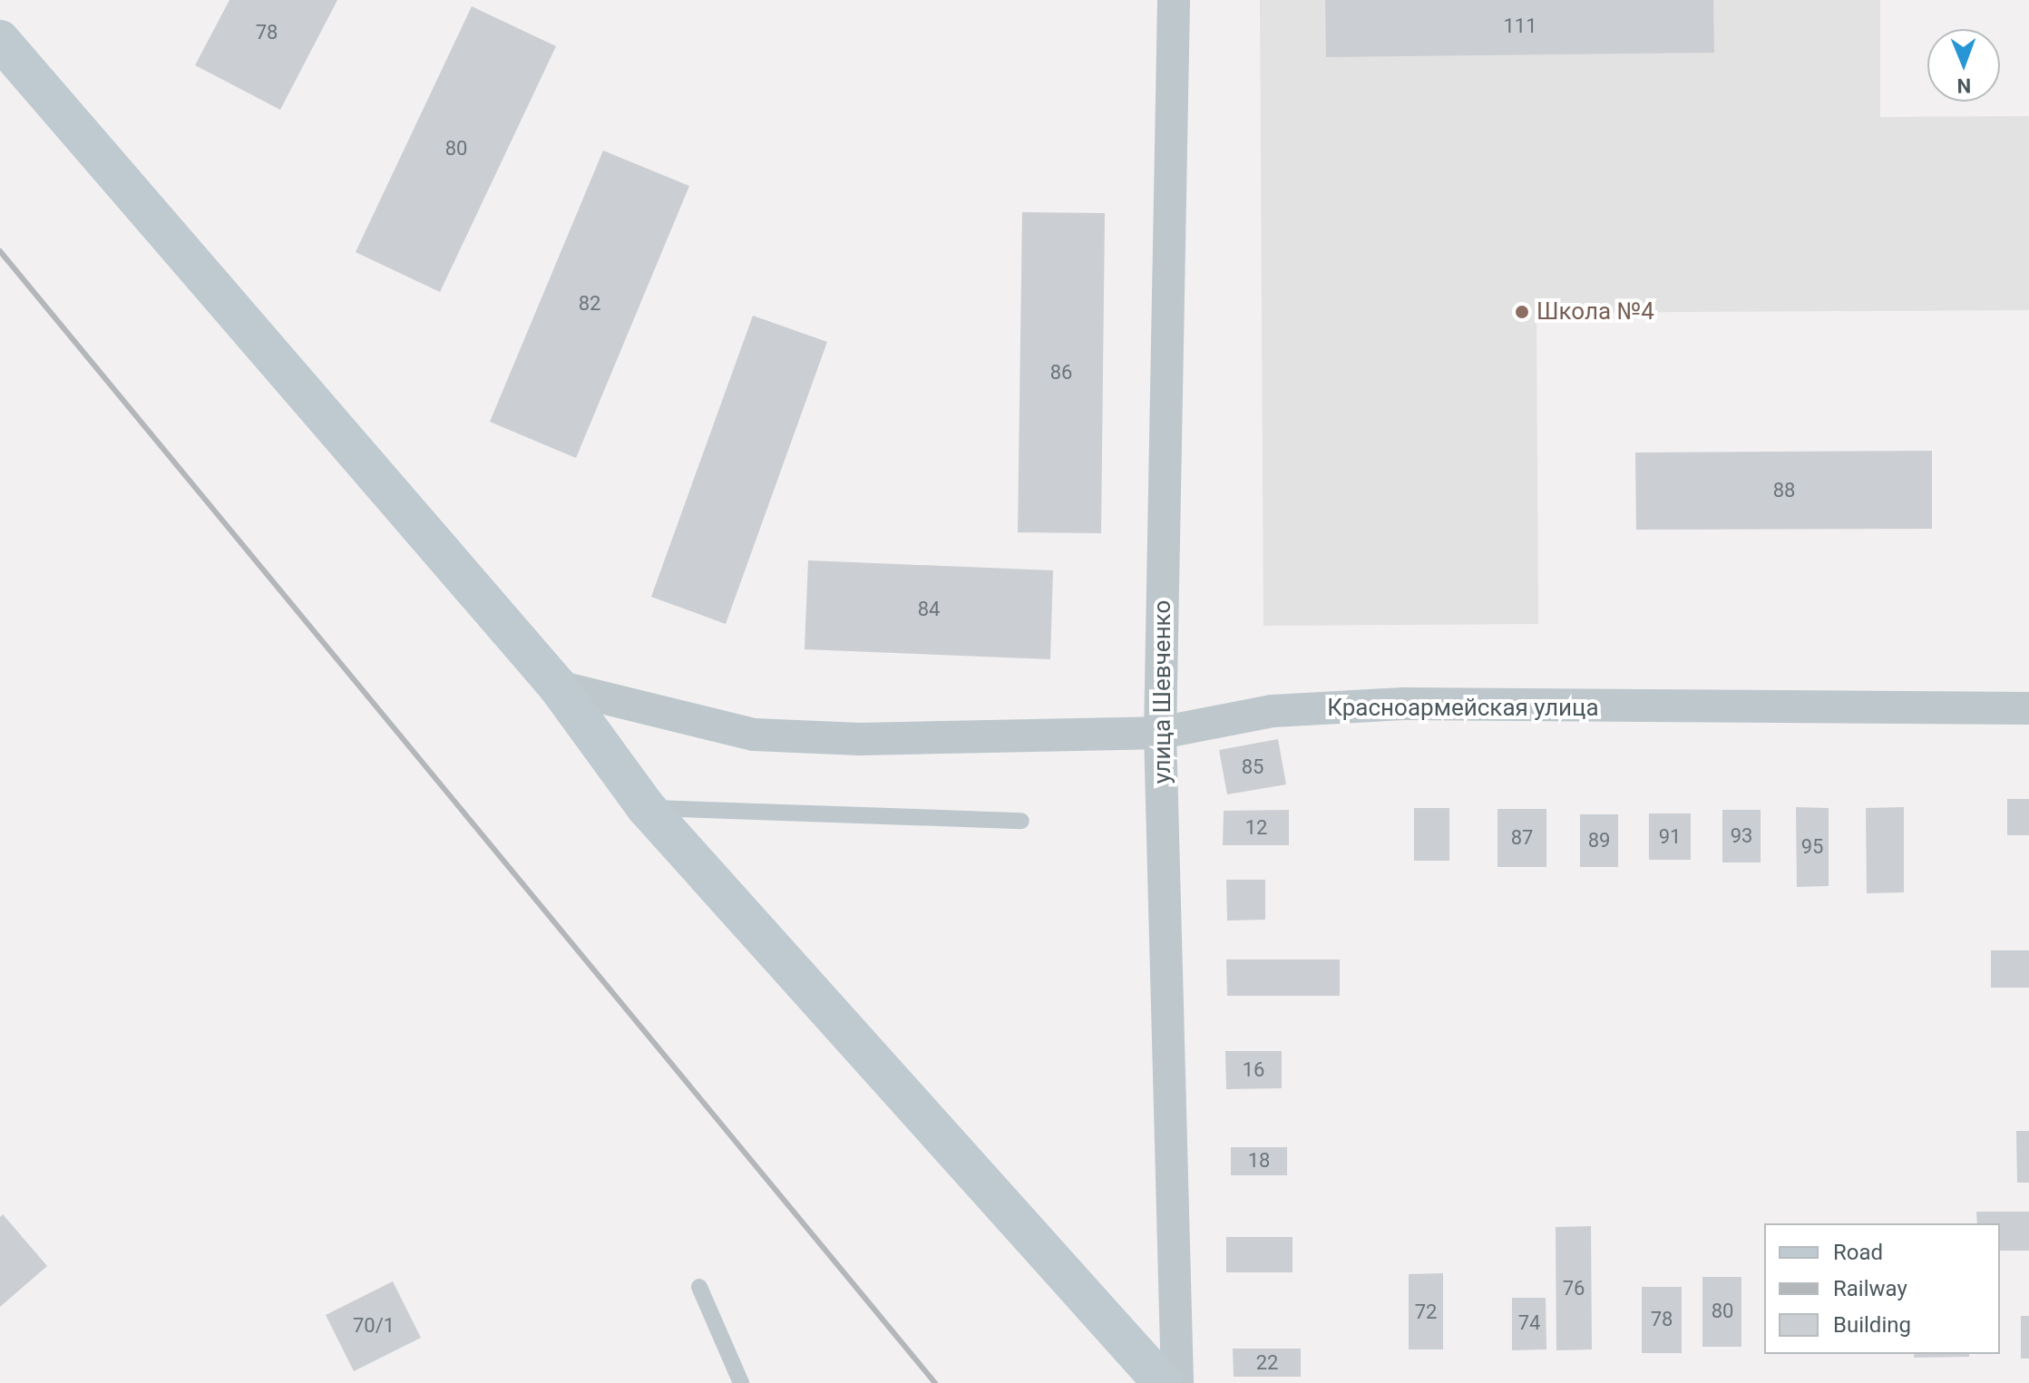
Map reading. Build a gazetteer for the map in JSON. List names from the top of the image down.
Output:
{
  "streets": {
    "street": ["улица Шевченко", "Красноармейская улица"]
  },
  "crossings": [
    ["улица Шевченко", "Красноармейская улица"]
  ],
  "places": ["Школа №4"],
  "house_numbers": [
    "111",
    "78",
    "80",
    "82",
    "86",
    "88",
    "84",
    "85",
    "12",
    "93",
    "91",
    "87",
    "89",
    "95",
    "16",
    "18",
    "76",
    "80",
    "72",
    "78",
    "74",
    "70/1",
    "22"
  ],
  "legend": ["Road", "Railway", "Building"],
  "north": "bottom"
}
